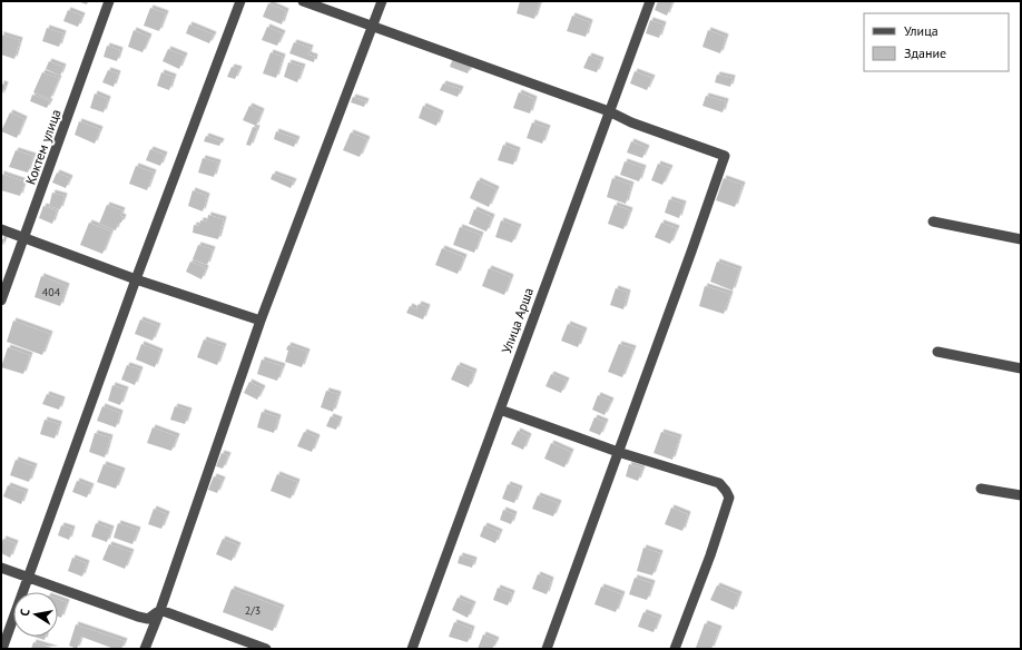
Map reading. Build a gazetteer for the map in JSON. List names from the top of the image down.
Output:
{
  "streets": {
    "street": ["Коктем улица", "Улица Арша"]
  },
  "house_numbers": ["404", "2/3"],
  "legend": ["Улица", "Здание"],
  "north": "left"
}
